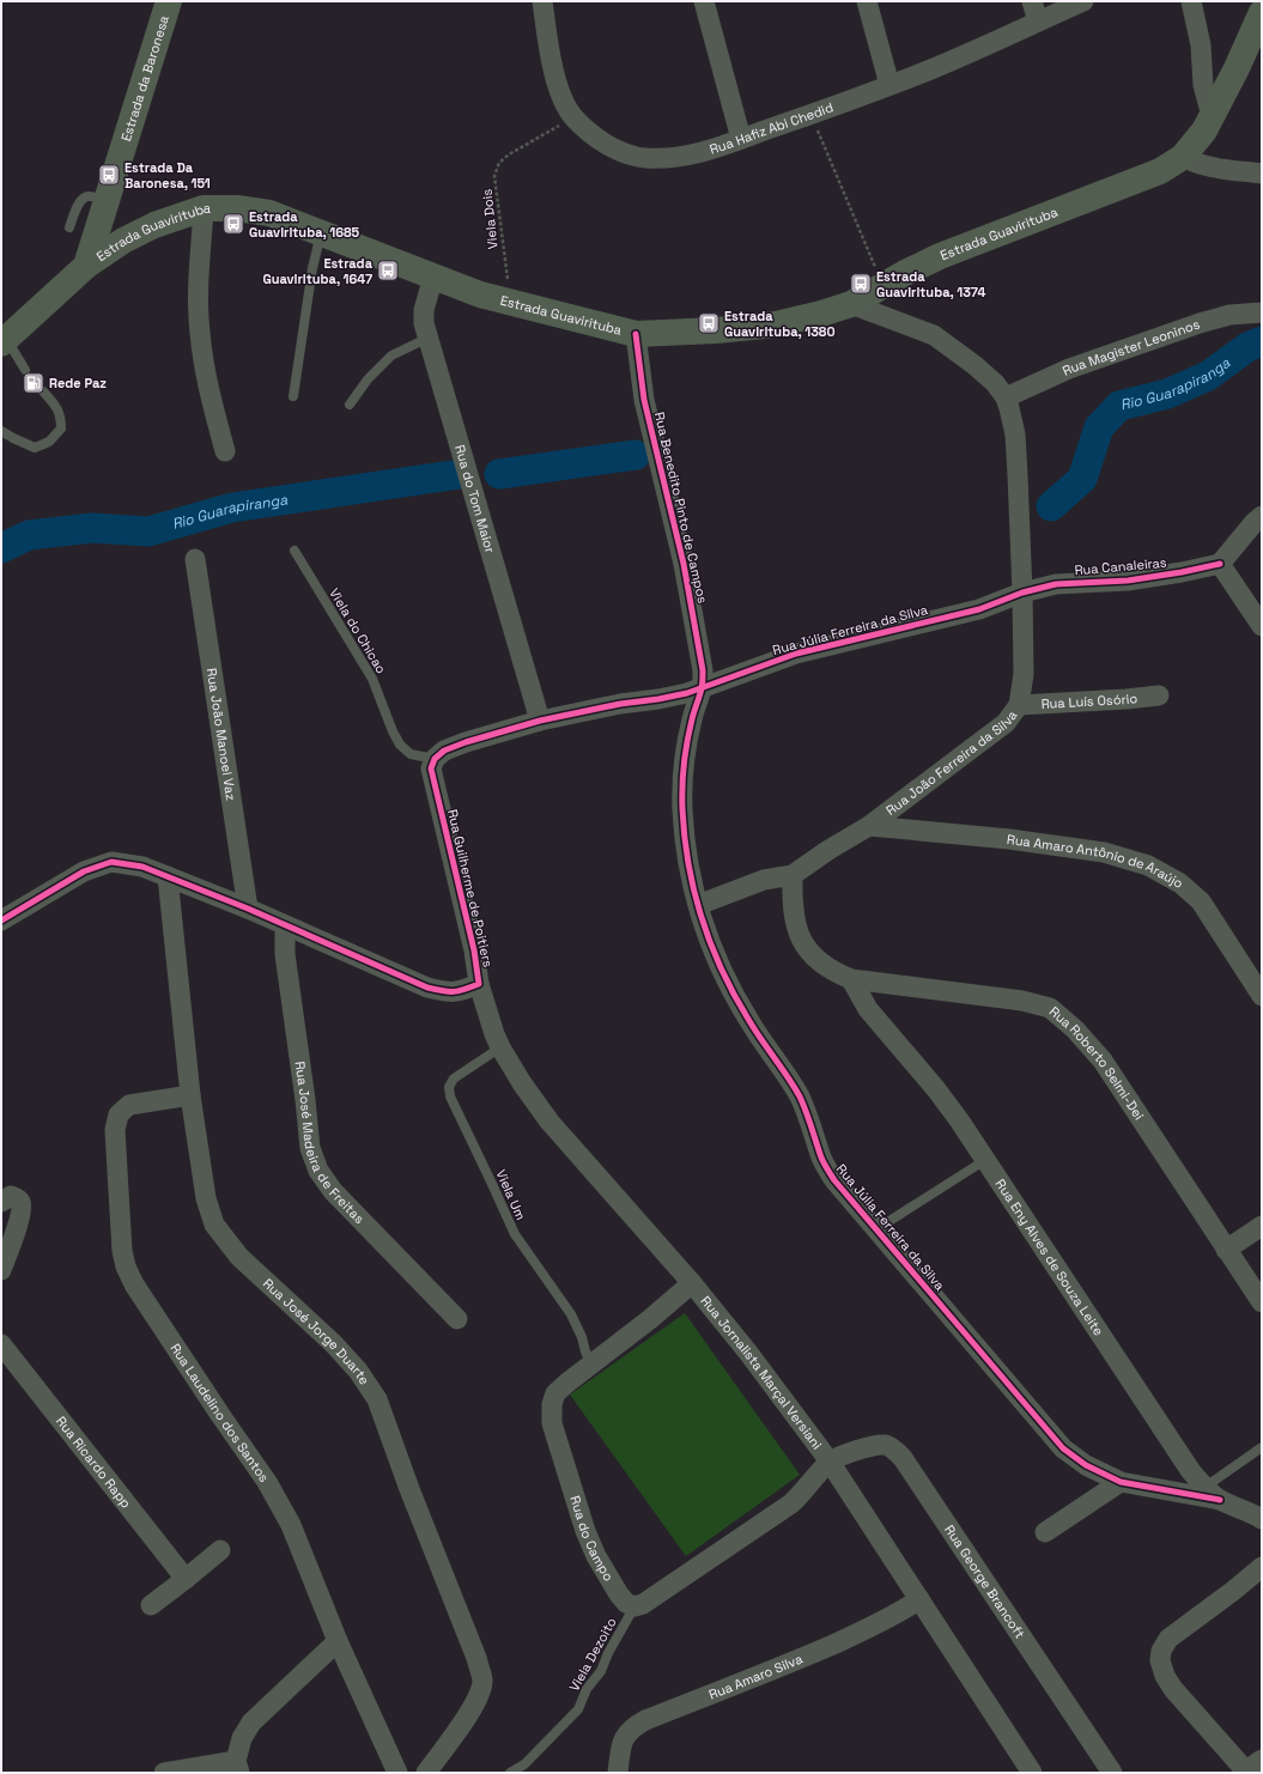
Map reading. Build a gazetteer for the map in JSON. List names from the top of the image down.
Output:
{
  "streets": {
    "street": [
      "Estrada da Baronesa",
      "Rua Hafiz Abi Chedid",
      "Estrada Guavirituba",
      "Rua Magister Leoninos",
      "Rua do Tom Maior",
      "Rua Benedito Pinto de Campos",
      "Rua Canaleiras",
      "Rua Júlia Ferreira da Silva",
      "Rua Luís Osório",
      "Rua João Manoel Vaz",
      "Rua João Ferreira da Silva",
      "Rua Amaro Antônio de Araújo",
      "Rua Guilherme de Poitiers",
      "Rua Roberto Selmi-Dei",
      "Rua José Madeira de Freitas",
      "Rua Eny Alves de Souza Leite",
      "Rua José Jorge Duarte",
      "Rua Jornalista Marçal Versiani",
      "Rua Laudelino dos Santos",
      "Rua Ricardo Rapp",
      "Rua do Campo",
      "Rua George Brancoft",
      "Rua Amaro Silva"
    ],
    "lane": ["Viela do Chicao", "Viela Um", "Viela Dezoito"],
    "path": ["Viela Dois"]
  },
  "crossings": [
    ["Estrada da Baronesa", "Estrada Guavirituba"],
    ["Rua Hafiz Abi Chedid", "Viela Dois"],
    ["Viela Dois", "Estrada Guavirituba"],
    ["Estrada Guavirituba", "Rua do Tom Maior"],
    ["Estrada Guavirituba", "Rua Benedito Pinto de Campos"],
    ["Estrada Guavirituba", "Rua João Ferreira da Silva"],
    ["Rua Magister Leoninos", "Rua João Ferreira da Silva"],
    ["Rua Benedito Pinto de Campos", "Rua Júlia Ferreira da Silva"],
    ["Rua Canaleiras", "Rua Júlia Ferreira da Silva"],
    ["Rua Canaleiras", "Rua João Ferreira da Silva"],
    ["Rua Júlia Ferreira da Silva", "Rua João Ferreira da Silva"],
    ["Rua Júlia Ferreira da Silva", "Rua Eny Alves de Souza Leite"],
    ["Viela do Chicao", "Rua Guilherme de Poitiers"],
    ["Rua Luís Osório", "Rua João Ferreira da Silva"],
    ["Rua João Manoel Vaz", "Rua Guilherme de Poitiers"],
    ["Rua João Ferreira da Silva", "Rua Amaro Antônio de Araújo"],
    ["Rua João Ferreira da Silva", "Rua Roberto Selmi-Dei"],
    ["Rua Guilherme de Poitiers", "Rua José Madeira de Freitas"],
    ["Rua Guilherme de Poitiers", "Rua José Jorge Duarte"],
    ["Rua Guilherme de Poitiers", "Rua Jornalista Marçal Versiani"],
    ["Rua Roberto Selmi-Dei", "Rua Eny Alves de Souza Leite"],
    ["Viela Um", "Rua Jornalista Marçal Versiani"],
    ["Viela Um", "Rua do Campo"],
    ["Rua José Jorge Duarte", "Rua Laudelino dos Santos"],
    ["Rua Jornalista Marçal Versiani", "Rua do Campo"],
    ["Rua Jornalista Marçal Versiani", "Rua George Brancoft"],
    ["Rua Jornalista Marçal Versiani", "Rua Amaro Silva"],
    ["Rua do Campo", "Viela Dezoito"]
  ],
  "water": ["Rio Guarapiranga"],
  "places": {
    "bus stop": [
      "Estrada Da Baronesa, 151",
      "Estrada Guavirituba, 1685",
      "Estrada Guavirituba, 1647",
      "Estrada Guavirituba, 1374",
      "Estrada Guavirituba, 1380"
    ],
    "fuel station": ["Rede Paz"]
  }
}
